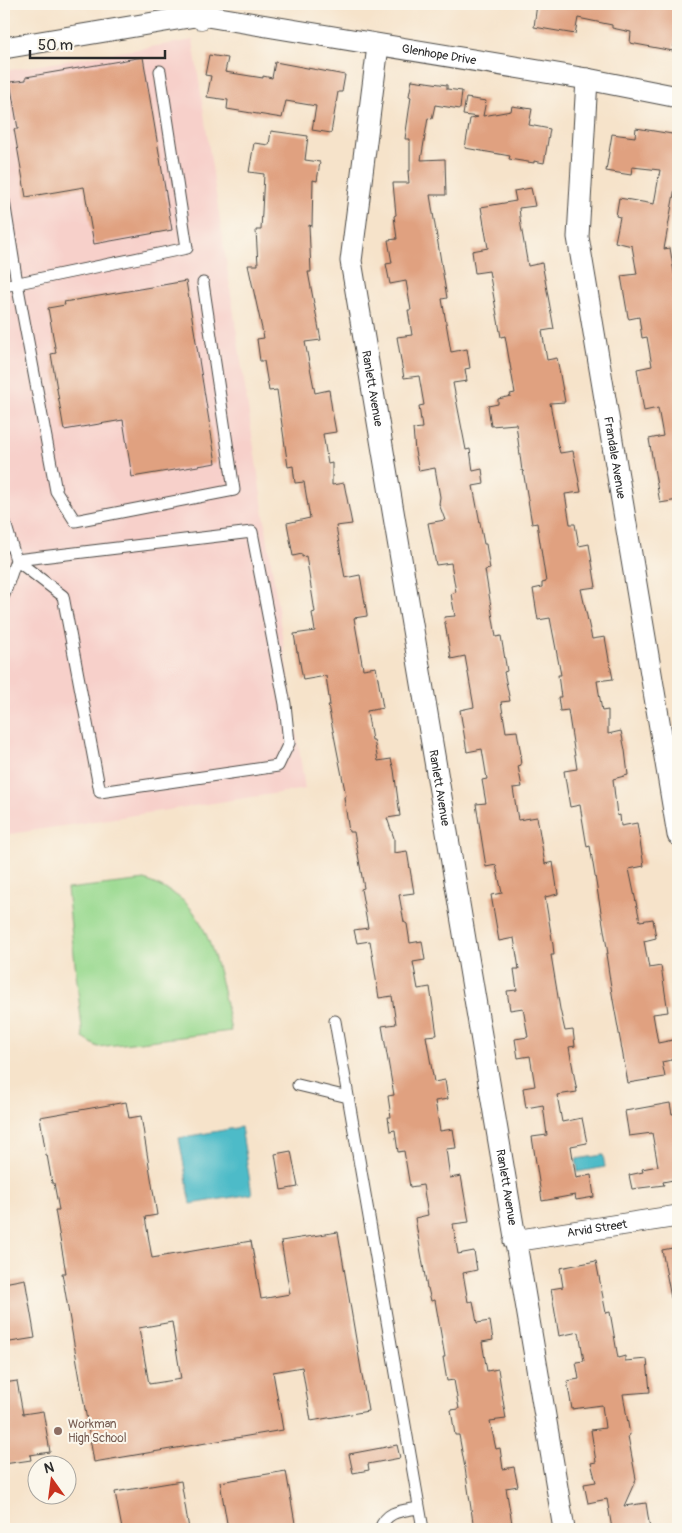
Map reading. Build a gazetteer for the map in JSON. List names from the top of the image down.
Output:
{
  "streets": {
    "street": [
      "Glenhope Drive",
      "Ranlett Avenue",
      "Frandale Avenue",
      "Arvid Street"
    ]
  },
  "crossings": [
    ["Glenhope Drive", "Ranlett Avenue"],
    ["Glenhope Drive", "Frandale Avenue"],
    ["Ranlett Avenue", "Arvid Street"]
  ],
  "places": ["Workman High School"],
  "scale_bar": "50 m",
  "north": "top"
}
